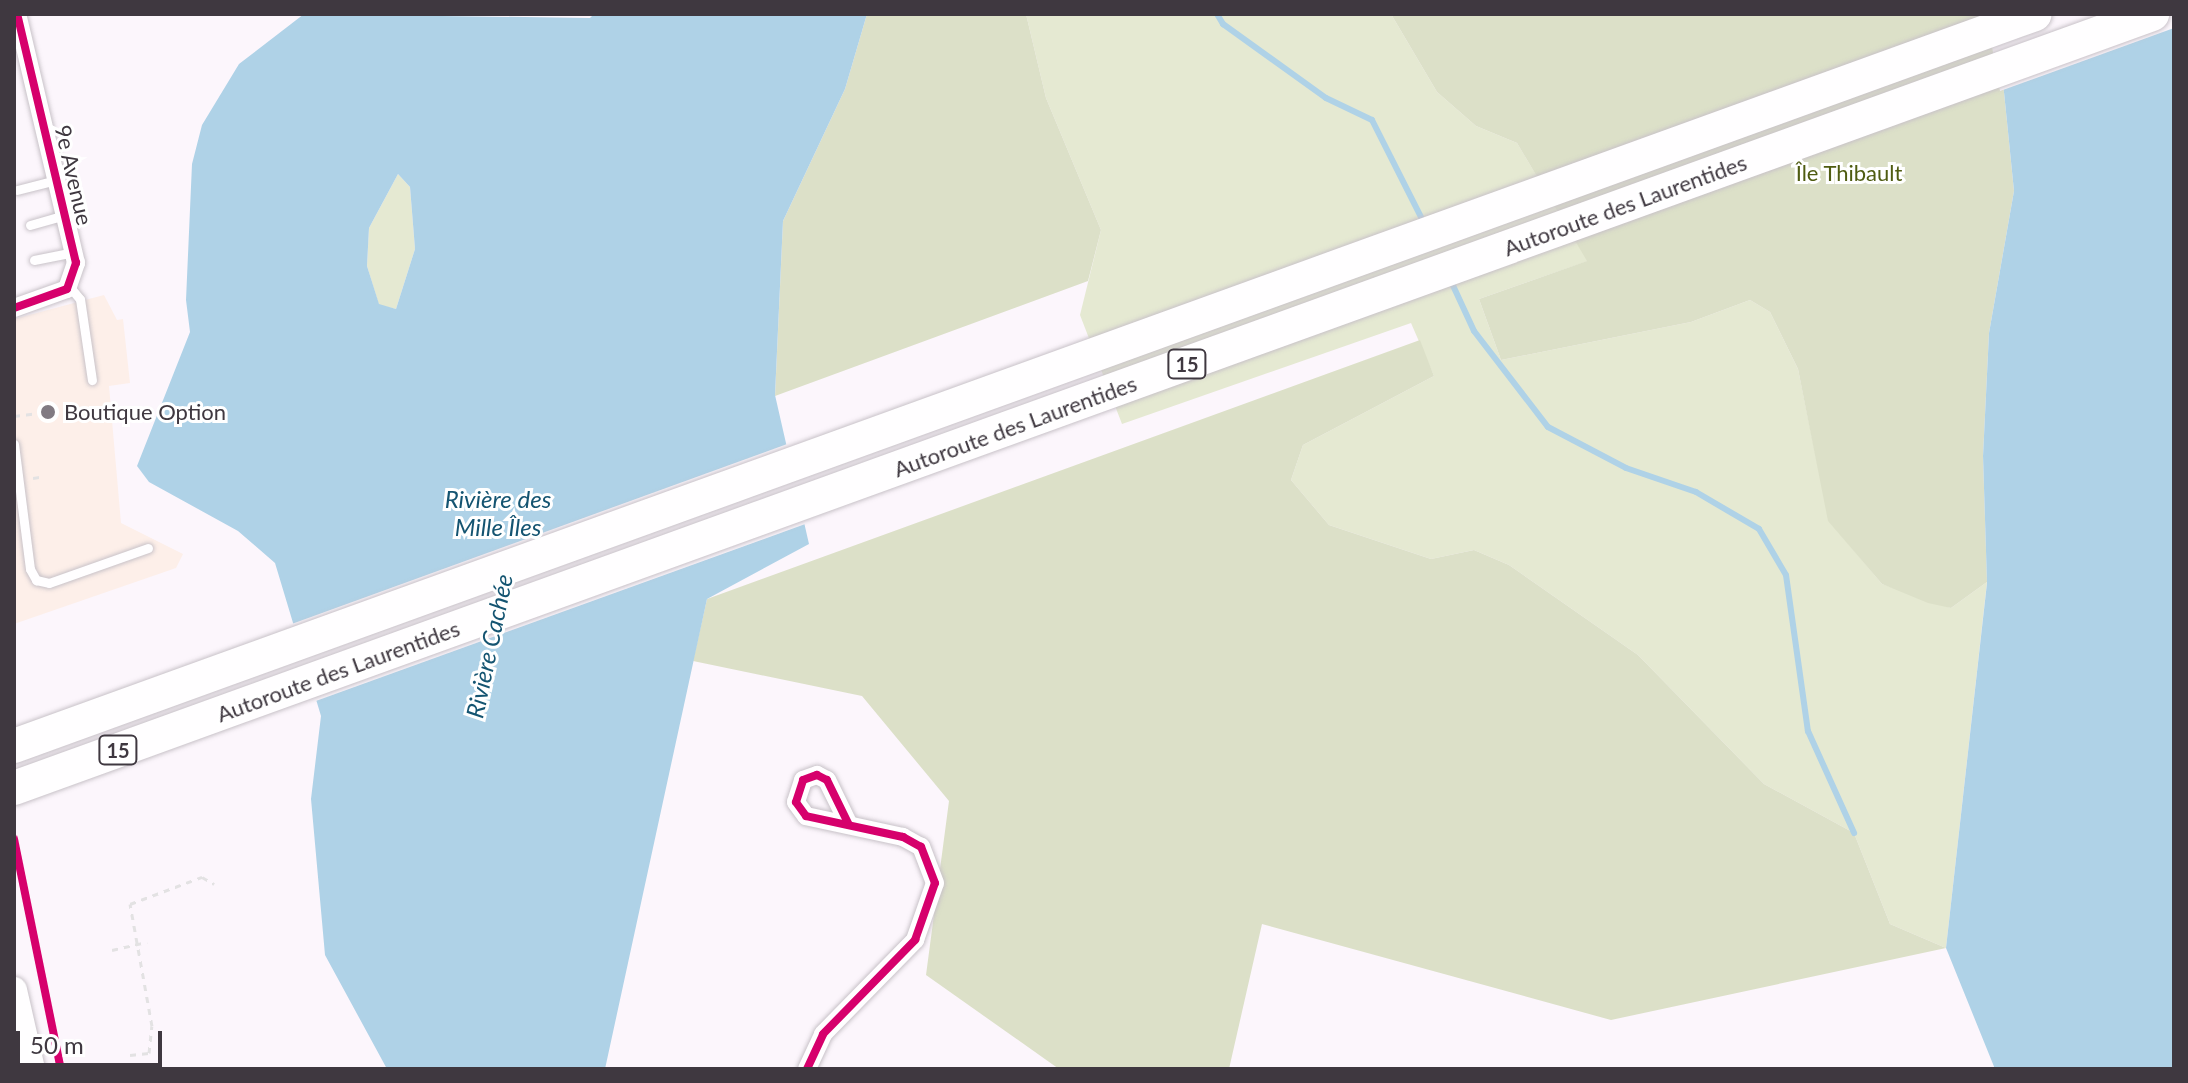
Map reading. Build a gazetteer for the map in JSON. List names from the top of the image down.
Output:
{
  "streets": {
    "highway": ["Autoroute des Laurentides", "15"],
    "street": ["9e Avenue"]
  },
  "water": ["Rivière des Mille Îles", "Rivière Cachée"],
  "parks": ["Île Thibault"],
  "places": ["Boutique Option"],
  "scale_bar": "50 m"
}
